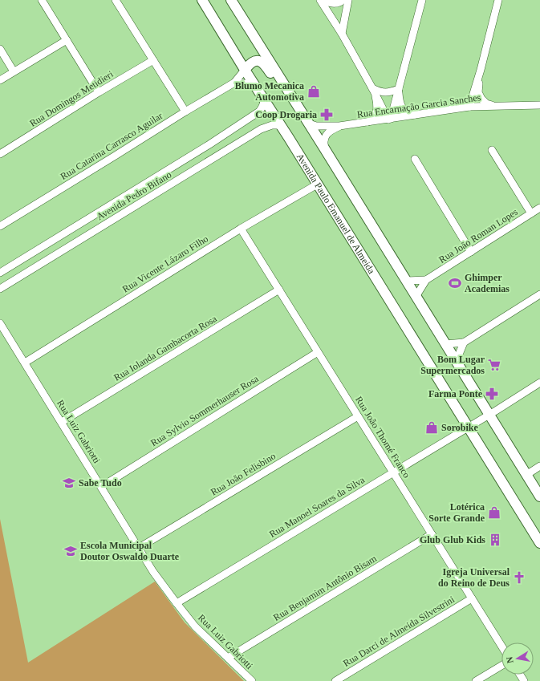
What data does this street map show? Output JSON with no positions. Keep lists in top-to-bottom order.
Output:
{
  "streets": {
    "main road": ["Avenida Paulo Emanuel de Almeida"],
    "street": [
      "Rua Domingos Metidieri",
      "Rua Encarnação Garcia Sanches",
      "Rua Catarina Carrasco Aguilar",
      "Avenida Pedro Bifano",
      "Rua João Roman Lopes",
      "Rua Vicente Lázaro Filho",
      "Rua Iolanda Gambacorta Rosa",
      "Rua Sylvio Sommerhauser Rosa",
      "Rua Luiz Gabriotti",
      "Rua João Thomé Franco",
      "Rua João Felisbino",
      "Rua Manoel Soares da Silva",
      "Rua Benjamim Antônio Bisam",
      "Rua Darci de Almeida Silvestrini"
    ]
  },
  "crossings": [
    ["Rua Catarina Carrasco Aguilar", "Avenida Paulo Emanuel de Almeida"],
    ["Avenida Pedro Bifano", "Avenida Paulo Emanuel de Almeida"],
    ["Avenida Paulo Emanuel de Almeida", "Rua Vicente Lázaro Filho"],
    ["Avenida Paulo Emanuel de Almeida", "Rua Manoel Soares da Silva"],
    ["Rua Vicente Lázaro Filho", "Rua Luiz Gabriotti"],
    ["Rua Vicente Lázaro Filho", "Rua João Thomé Franco"],
    ["Rua Iolanda Gambacorta Rosa", "Rua Luiz Gabriotti"],
    ["Rua Iolanda Gambacorta Rosa", "Rua João Thomé Franco"],
    ["Rua Sylvio Sommerhauser Rosa", "Rua Luiz Gabriotti"],
    ["Rua Sylvio Sommerhauser Rosa", "Rua João Thomé Franco"],
    ["Rua Luiz Gabriotti", "Rua João Felisbino"],
    ["Rua Luiz Gabriotti", "Rua Manoel Soares da Silva"],
    ["Rua Luiz Gabriotti", "Rua Benjamim Antônio Bisam"],
    ["Rua João Thomé Franco", "Rua João Felisbino"],
    ["Rua João Thomé Franco", "Rua Manoel Soares da Silva"],
    ["Rua João Thomé Franco", "Rua Benjamim Antônio Bisam"],
    ["Rua João Thomé Franco", "Rua Darci de Almeida Silvestrini"]
  ],
  "places": {
    "shop": ["Blumo Mecanica Automotiva", "Sorobike", "Lotérica Sorte Grande"],
    "pharmacy": ["Coop Drogaria", "Farma Ponte"],
    "sports": ["Ghimper Academias"],
    "supermarket": ["Bom Lugar Supermercados"],
    "school or university": ["Sabe Tudo", "Escola Municipal Doutor Oswaldo Duarte"],
    "building": ["Glub Glub Kids"],
    "church": ["Igreja Universal do Reino de Deus"]
  },
  "north": "left"
}
